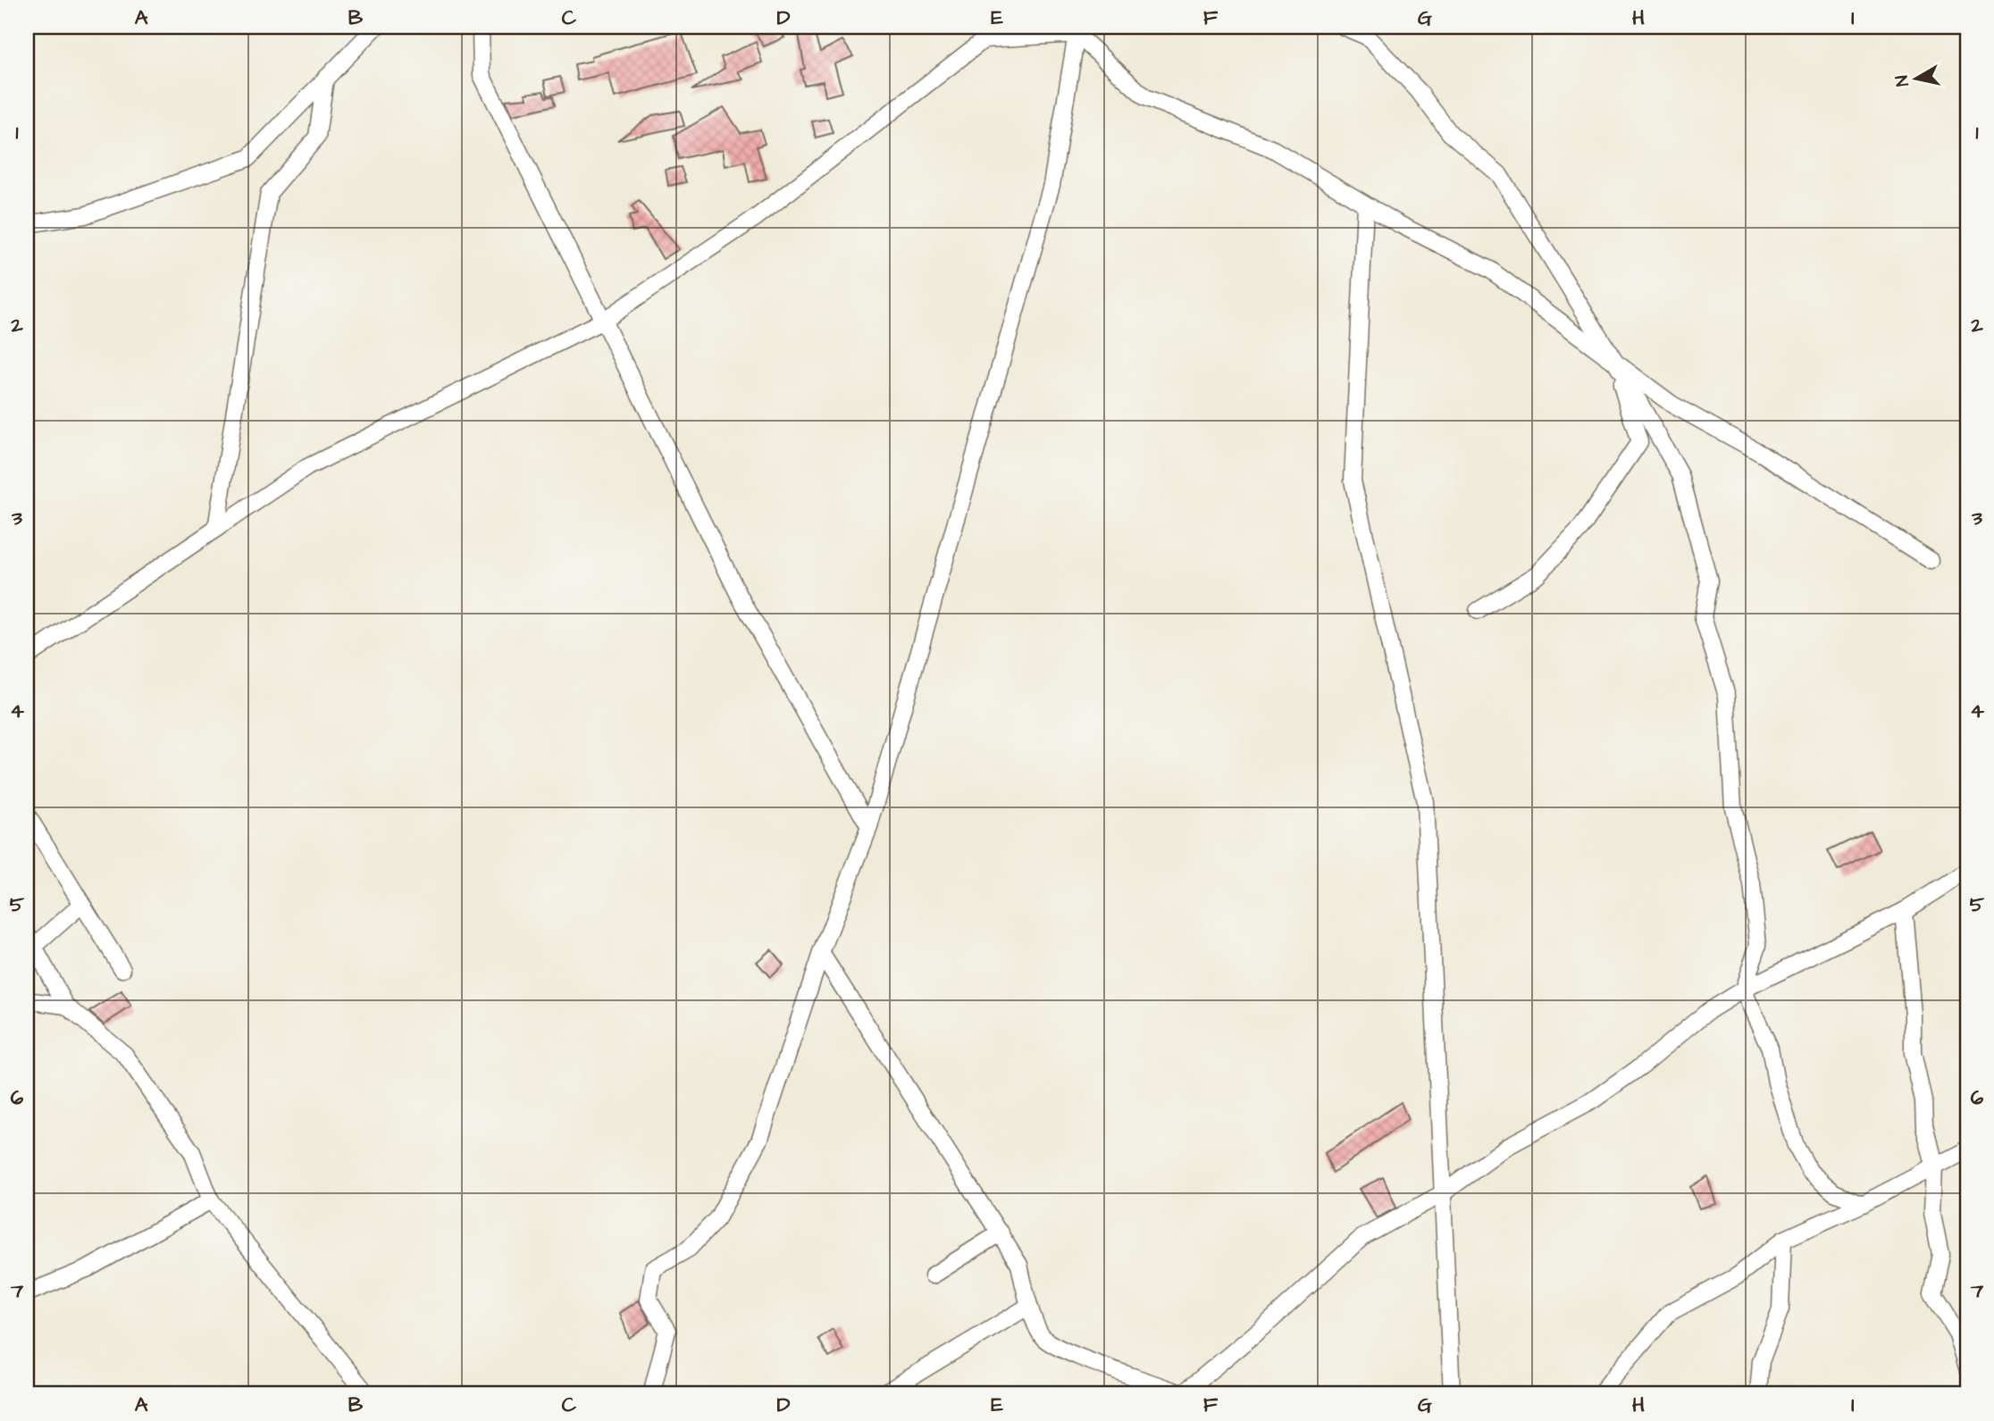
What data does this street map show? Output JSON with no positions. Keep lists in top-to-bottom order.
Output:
{
  "north": "left",
  "grid": {
    "columns": [
      "A",
      "B",
      "C",
      "D",
      "E",
      "F",
      "G",
      "H",
      "I"
    ],
    "rows": [
      "1",
      "2",
      "3",
      "4",
      "5",
      "6",
      "7"
    ]
  }
}
